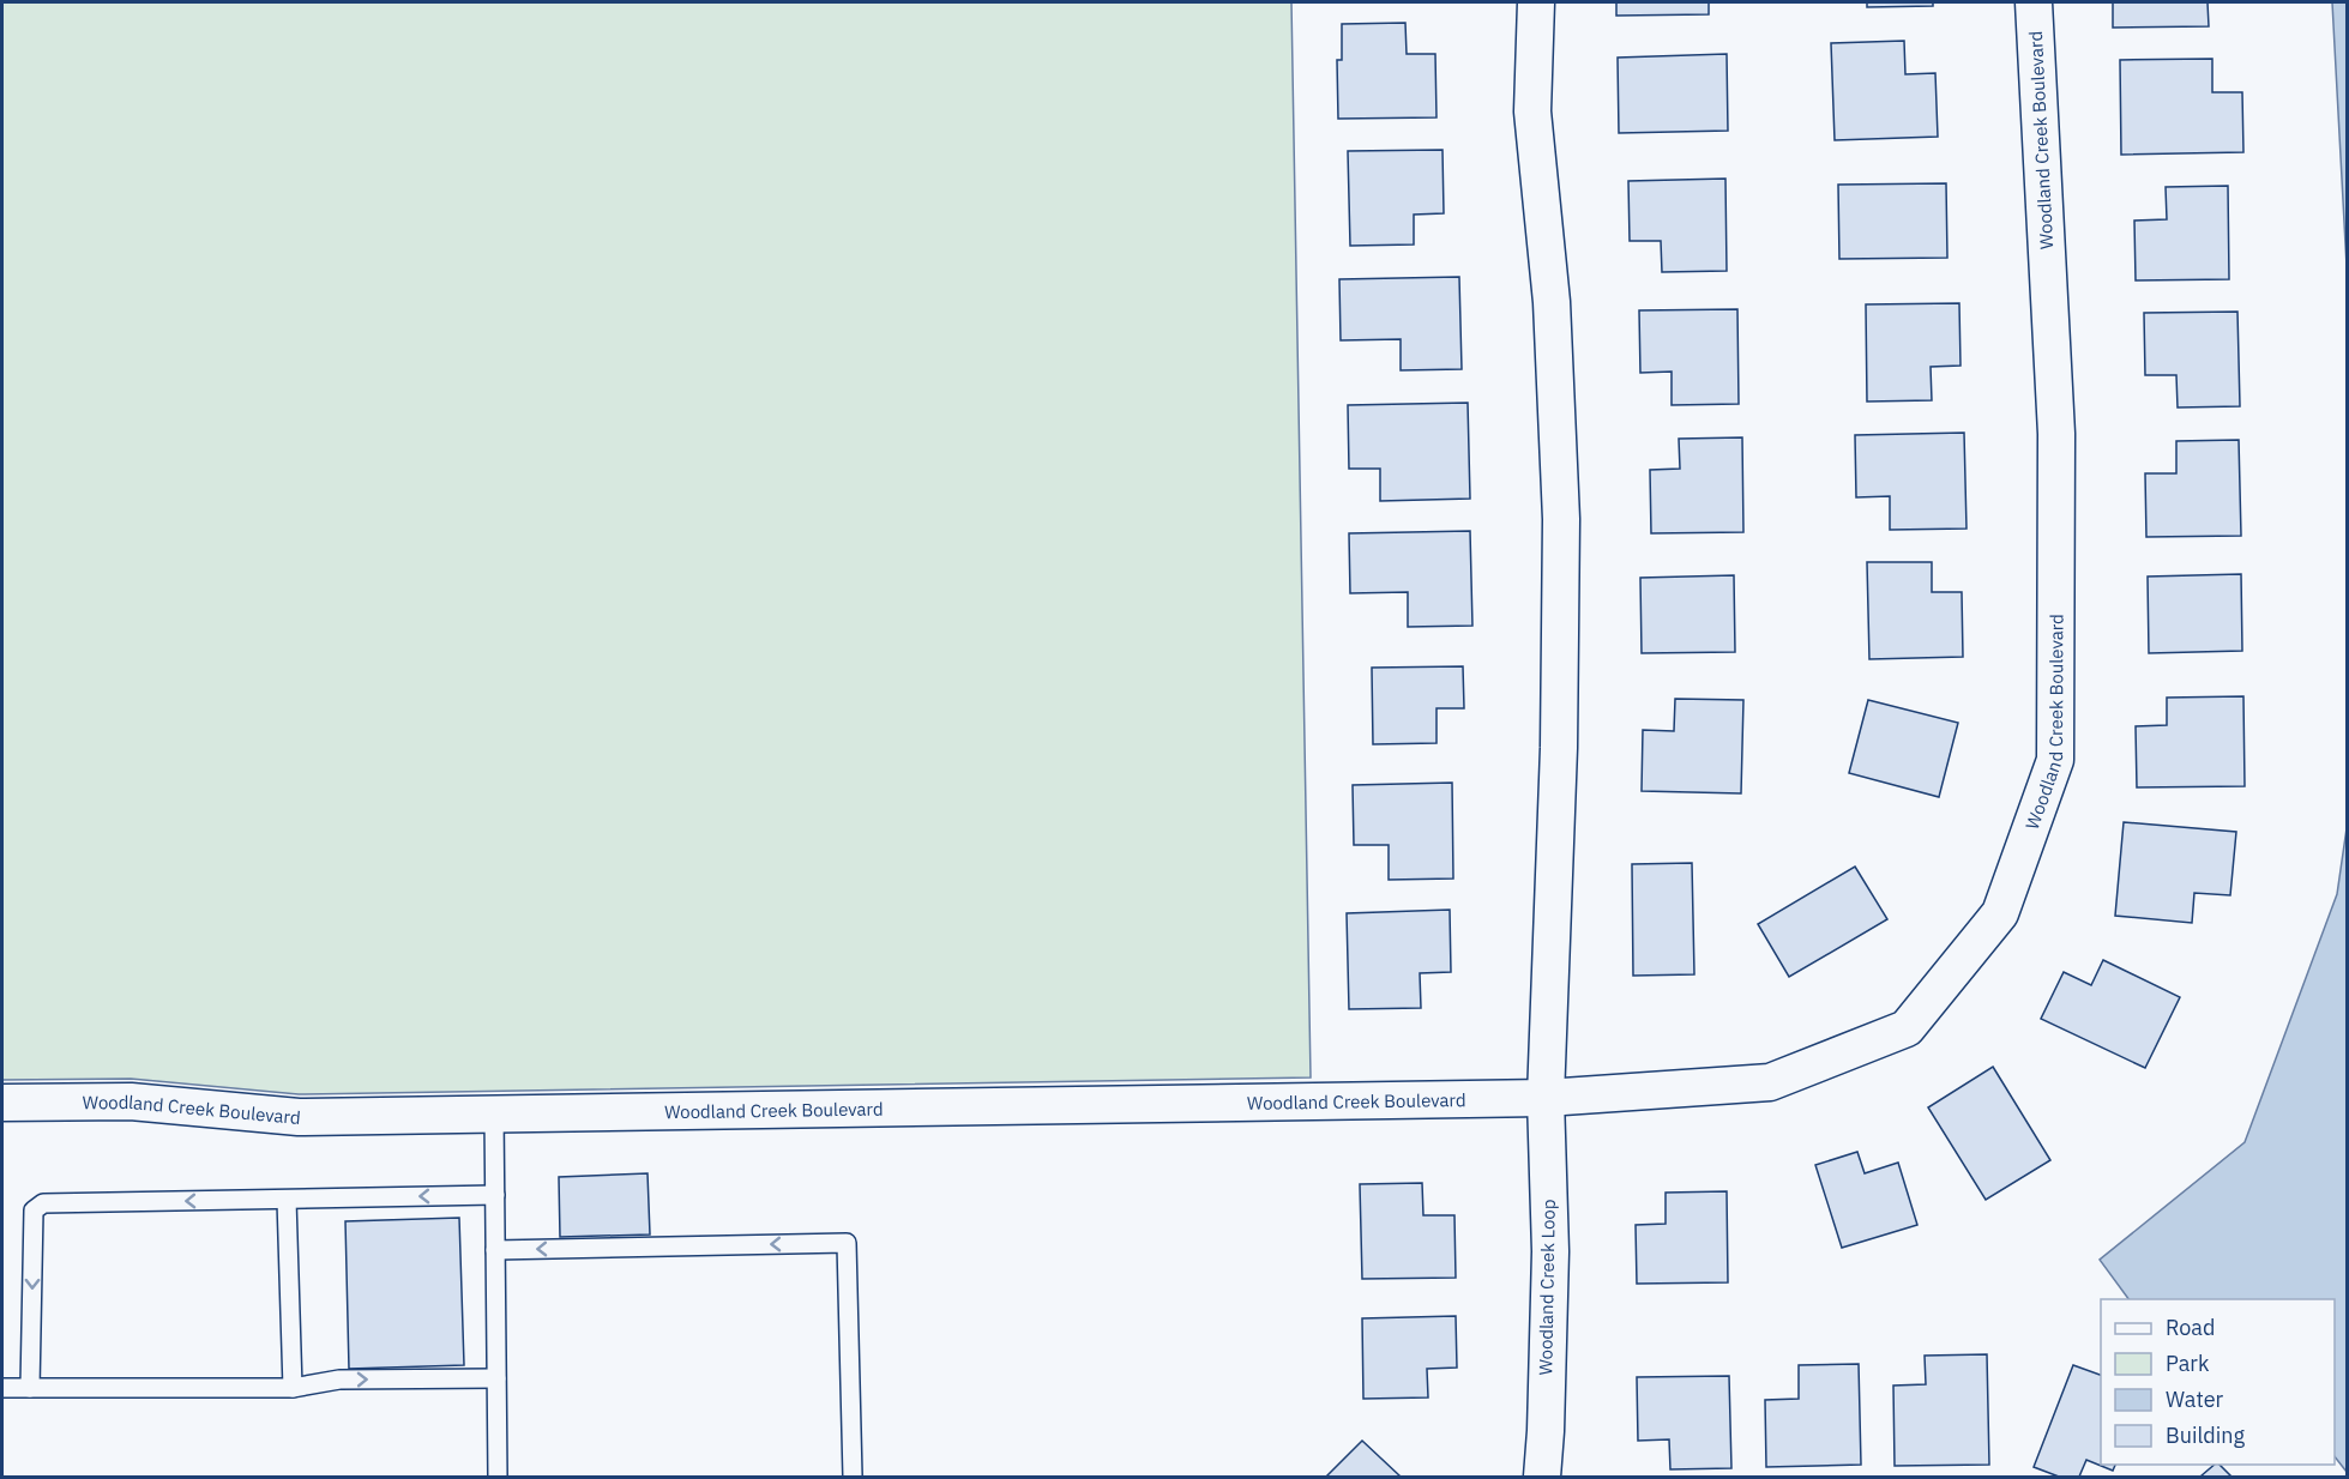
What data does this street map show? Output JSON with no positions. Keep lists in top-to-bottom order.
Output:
{
  "streets": {
    "street": ["Woodland Creek Boulevard", "Woodland Creek Loop"]
  },
  "crossings": [
    ["Woodland Creek Boulevard", "Woodland Creek Loop"]
  ],
  "legend": [
    "Road",
    "Park",
    "Water",
    "Building"
  ]
}
